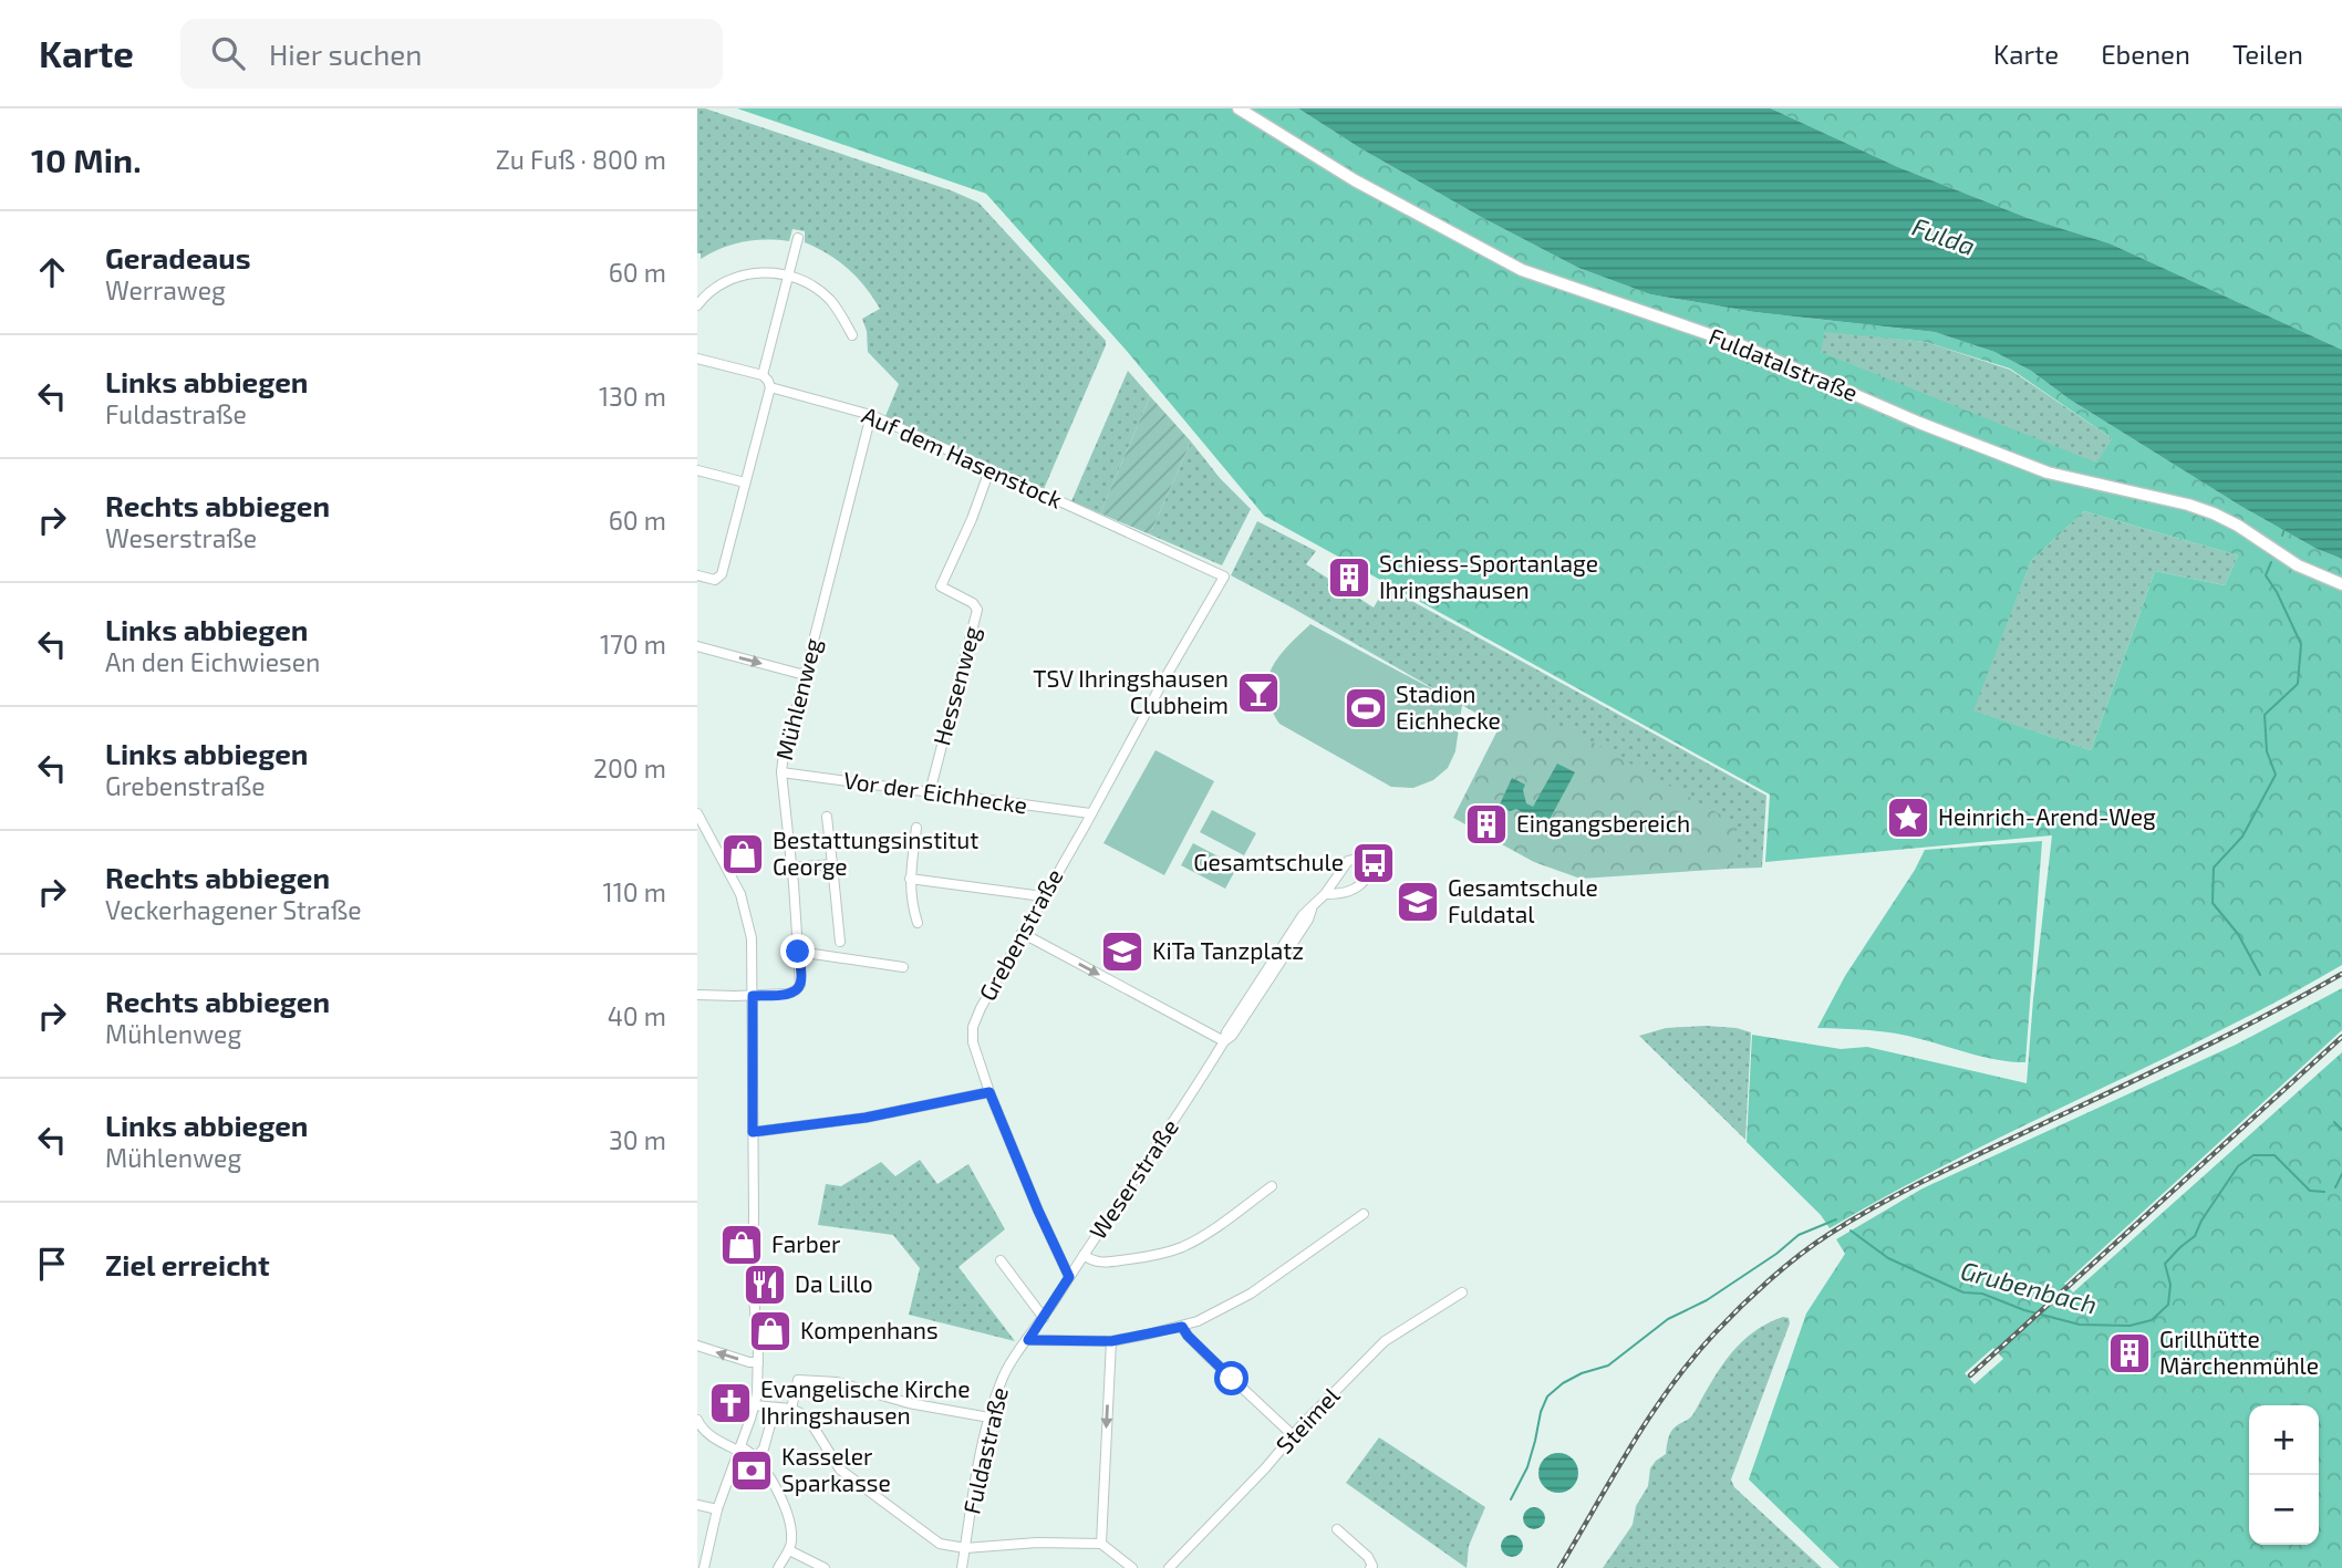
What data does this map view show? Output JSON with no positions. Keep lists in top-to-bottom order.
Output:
{
  "streets": {
    "main road": ["Fuldatalstraße"],
    "street": [
      "Auf dem Hasenstock",
      "Hessenweg",
      "Mühlenweg",
      "Vor der Eichhecke",
      "Grebenstraße",
      "Weserstraße",
      "Steimel",
      "Fuldastraße"
    ]
  },
  "crossings": [
    ["Auf dem Hasenstock", "Hessenweg"],
    ["Auf dem Hasenstock", "Mühlenweg"],
    ["Auf dem Hasenstock", "Grebenstraße"],
    ["Hessenweg", "Vor der Eichhecke"],
    ["Mühlenweg", "Vor der Eichhecke"],
    ["Vor der Eichhecke", "Grebenstraße"],
    ["Grebenstraße", "Weserstraße"],
    ["Weserstraße", "Fuldastraße"]
  ],
  "water": ["Fulda", "Grubenbach"],
  "places": {
    "building": ["Schiess-Sportanlage Ihringshausen", "Eingangsbereich", "Grillhütte Märchenmühle"],
    "bar": ["TSV Ihringshausen Clubheim"],
    "sports": ["Stadion Eichhecke"],
    "place": ["Heinrich-Arend-Weg"],
    "shop": ["Bestattungsinstitut George", "Farber", "Kompenhans"],
    "bus stop": ["Gesamtschule"],
    "school or university": ["Gesamtschule Fuldatal", "KiTa Tanzplatz"],
    "restaurant": ["Da Lillo"],
    "church": ["Evangelische Kirche Ihringshausen"],
    "bank": ["Kasseler Sparkasse"]
  },
  "page": {
    "header": "Karte",
    "search": "Hier suchen",
    "nav": ["Karte", "Ebenen", "Teilen"],
    "heading": ["10 Min.", "Zu Fuß · 800 m"],
    "list": [
      ["Geradeaus", "Werraweg", "60 m"],
      ["Links abbiegen", "Fuldastraße", "130 m"],
      ["Rechts abbiegen", "Weserstraße", "60 m"],
      ["Links abbiegen", "An den Eichwiesen", "170 m"],
      ["Links abbiegen", "Grebenstraße", "200 m"],
      ["Rechts abbiegen", "Veckerhagener Straße", "110 m"],
      ["Rechts abbiegen", "Mühlenweg", "40 m"],
      ["Links abbiegen", "Mühlenweg", "30 m"],
      "Ziel erreicht"
    ],
    "map_buttons": ["+", "−"]
  }
}
